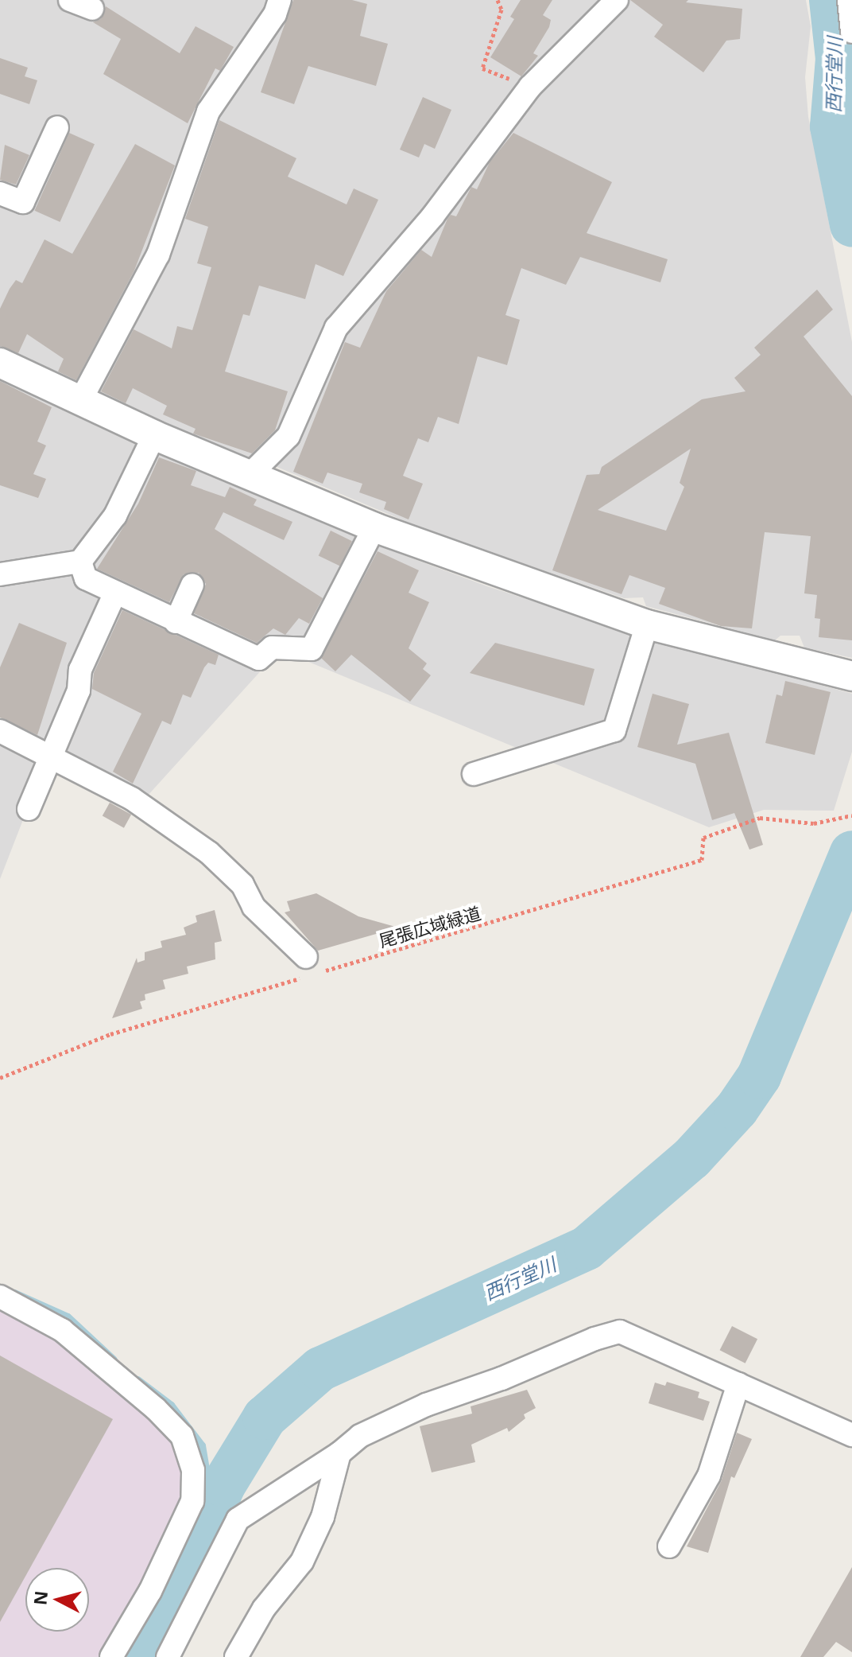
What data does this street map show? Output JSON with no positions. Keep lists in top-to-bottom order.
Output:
{
  "streets": {
    "path": ["尾張広域緑道"]
  },
  "water": ["西行堂川"],
  "north": "left"
}
